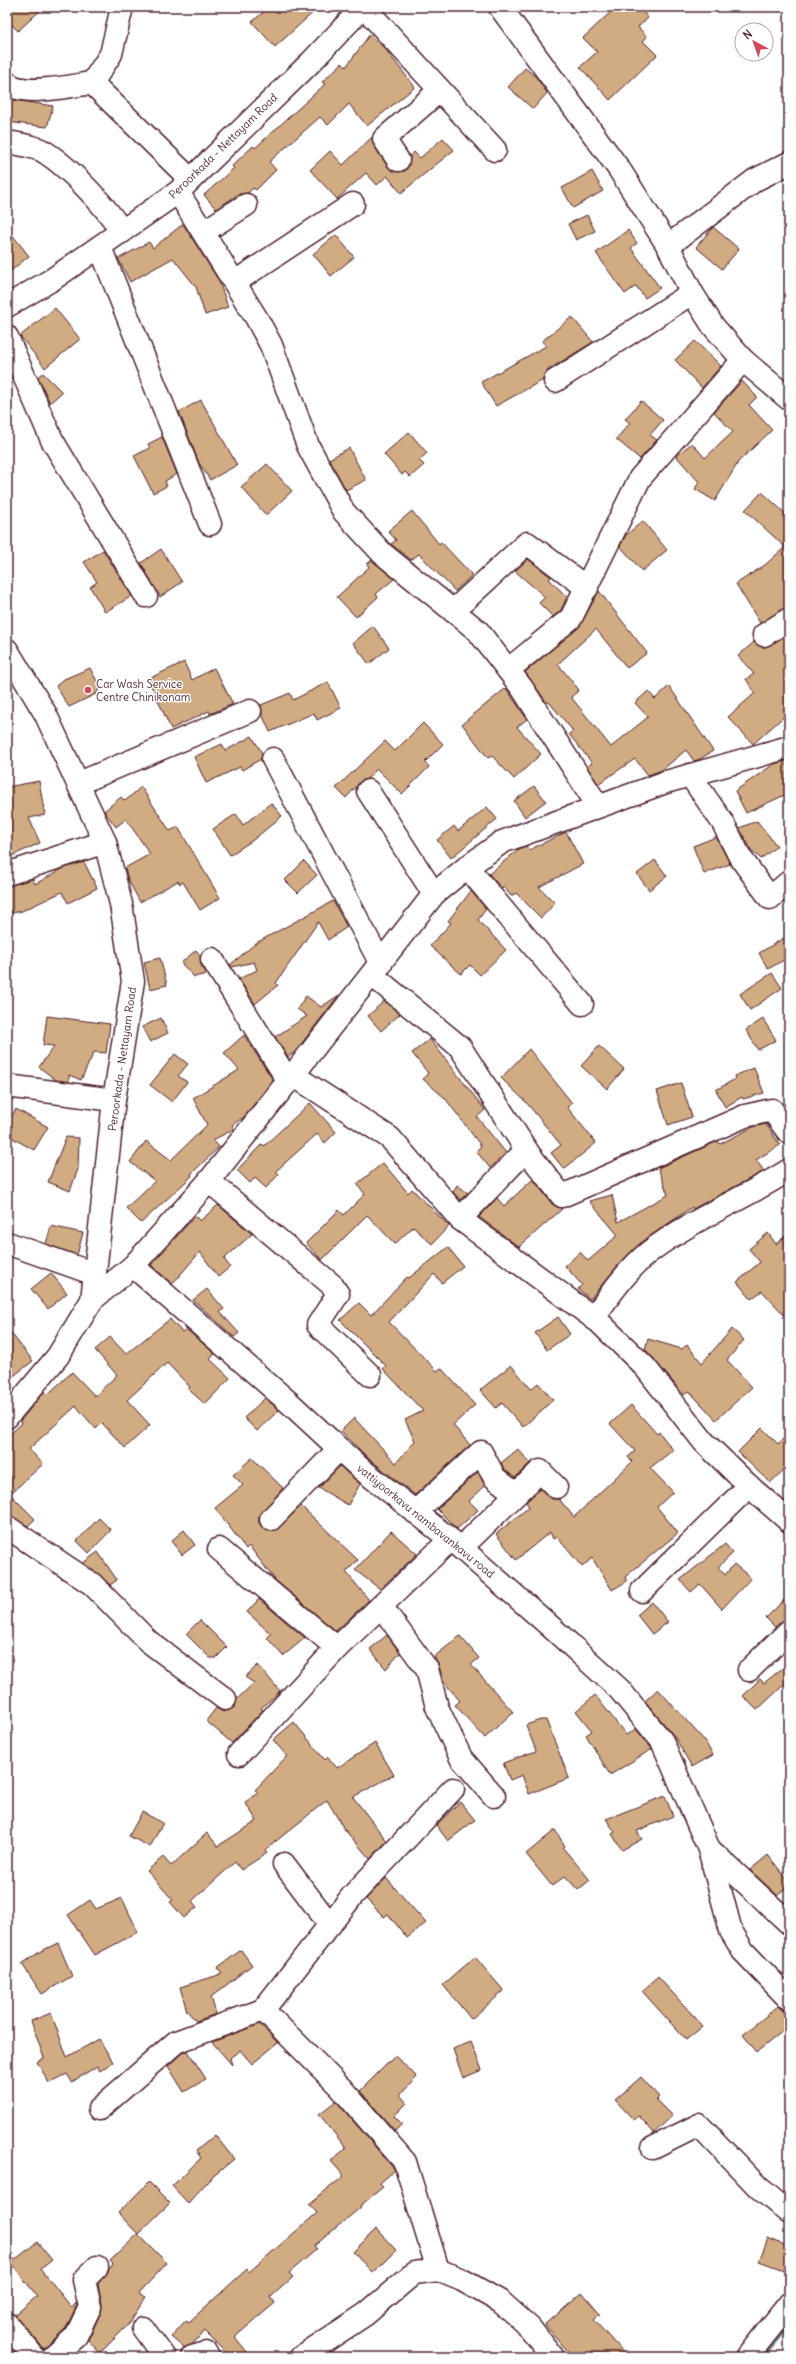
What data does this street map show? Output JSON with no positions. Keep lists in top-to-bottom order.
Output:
{
  "streets": {
    "street": ["Peroorkada - Nettayam Road", "vattiyoorkavu nambavankavu road"]
  },
  "places": ["Car Wash Service Centre Chinikonam"],
  "north": "top left"
}
